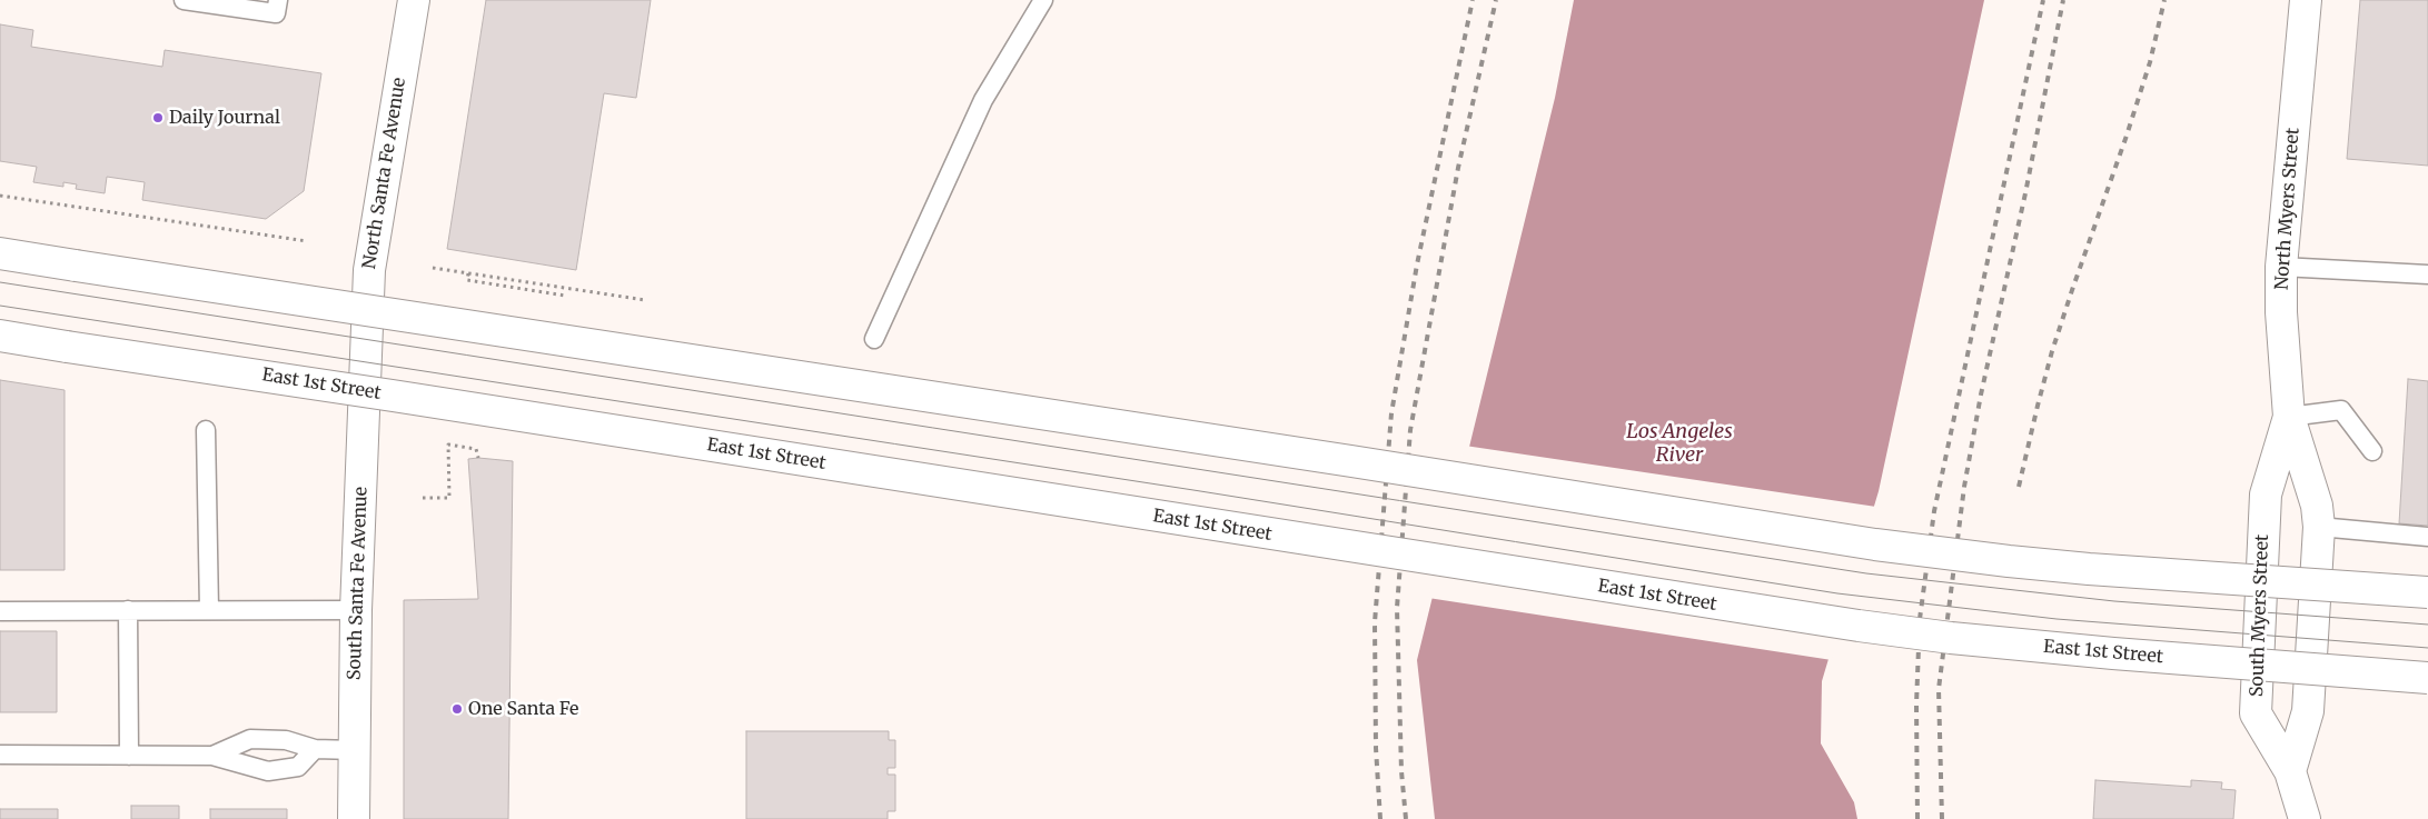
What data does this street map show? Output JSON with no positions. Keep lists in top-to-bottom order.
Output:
{
  "streets": {
    "main road": [
      "North Santa Fe Avenue",
      "North Myers Street",
      "East 1st Street",
      "South Santa Fe Avenue",
      "South Myers Street"
    ]
  },
  "crossings": [
    ["North Santa Fe Avenue", "South Santa Fe Avenue"],
    ["North Myers Street", "South Myers Street"]
  ],
  "water": ["Los Angeles River"],
  "places": ["Daily Journal", "One Santa Fe"]
}
